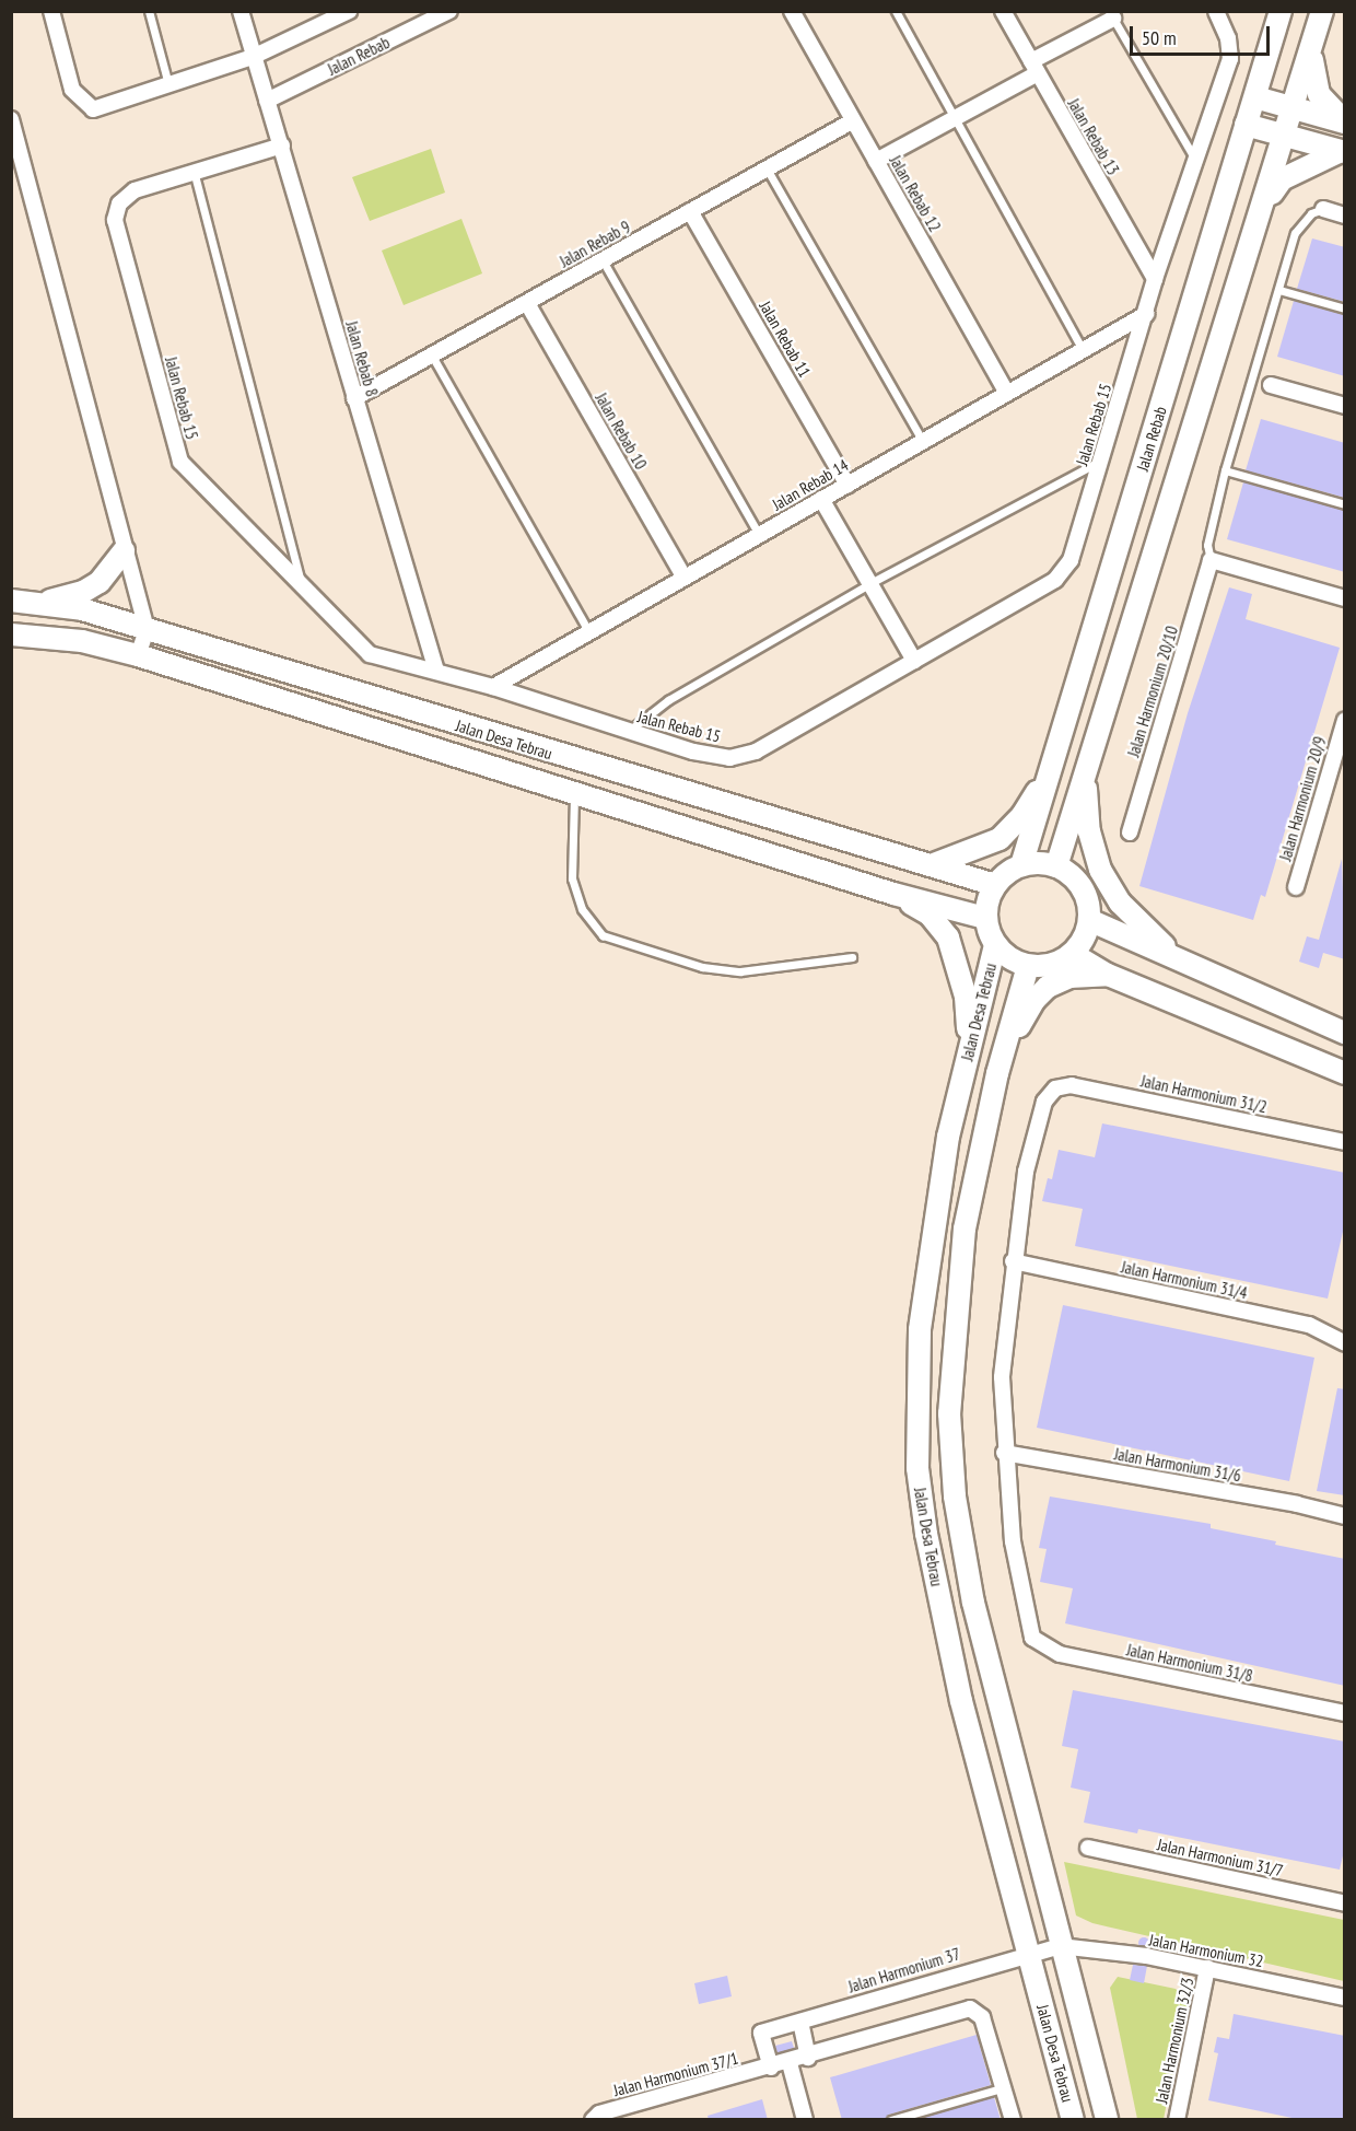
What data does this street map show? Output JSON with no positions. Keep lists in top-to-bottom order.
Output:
{
  "streets": {
    "street": [
      "Jalan Rebab",
      "Jalan Rebab 13",
      "Jalan Rebab 12",
      "Jalan Rebab 9",
      "Jalan Rebab 11",
      "Jalan Rebab 8",
      "Jalan Rebab 15",
      "Jalan Rebab 10",
      "Jalan Rebab 14",
      "Jalan Harmonium 20/10",
      "Jalan Desa Tebrau",
      "Jalan Harmonium 20/9",
      "Jalan Harmonium 31/2",
      "Jalan Harmonium 31/4",
      "Jalan Harmonium 31/6",
      "Jalan Harmonium 31/8",
      "Jalan Harmonium 31/7",
      "Jalan Harmonium 32",
      "Jalan Harmonium 37",
      "Jalan Harmonium 32/3",
      "Jalan Harmonium 37/1"
    ]
  },
  "crossings": [
    ["Jalan Rebab", "Jalan Rebab 8"],
    ["Jalan Rebab", "Jalan Desa Tebrau"],
    ["Jalan Rebab 13", "Jalan Rebab 15"],
    ["Jalan Rebab 12", "Jalan Rebab 9"],
    ["Jalan Rebab 12", "Jalan Rebab 14"],
    ["Jalan Rebab 9", "Jalan Rebab 11"],
    ["Jalan Rebab 9", "Jalan Rebab 8"],
    ["Jalan Rebab 9", "Jalan Rebab 10"],
    ["Jalan Rebab 11", "Jalan Rebab 14"],
    ["Jalan Rebab 8", "Jalan Rebab 15"],
    ["Jalan Rebab 15", "Jalan Rebab 14"],
    ["Jalan Rebab 10", "Jalan Rebab 14"],
    ["Jalan Desa Tebrau", "Jalan Harmonium 32"],
    ["Jalan Desa Tebrau", "Jalan Harmonium 37"],
    ["Jalan Harmonium 31/2", "Jalan Harmonium 31/4"],
    ["Jalan Harmonium 31/6", "Jalan Harmonium 31/8"],
    ["Jalan Harmonium 32", "Jalan Harmonium 37"],
    ["Jalan Harmonium 32", "Jalan Harmonium 32/3"],
    ["Jalan Harmonium 37", "Jalan Harmonium 37/1"]
  ],
  "scale_bar": "50 m"
}
